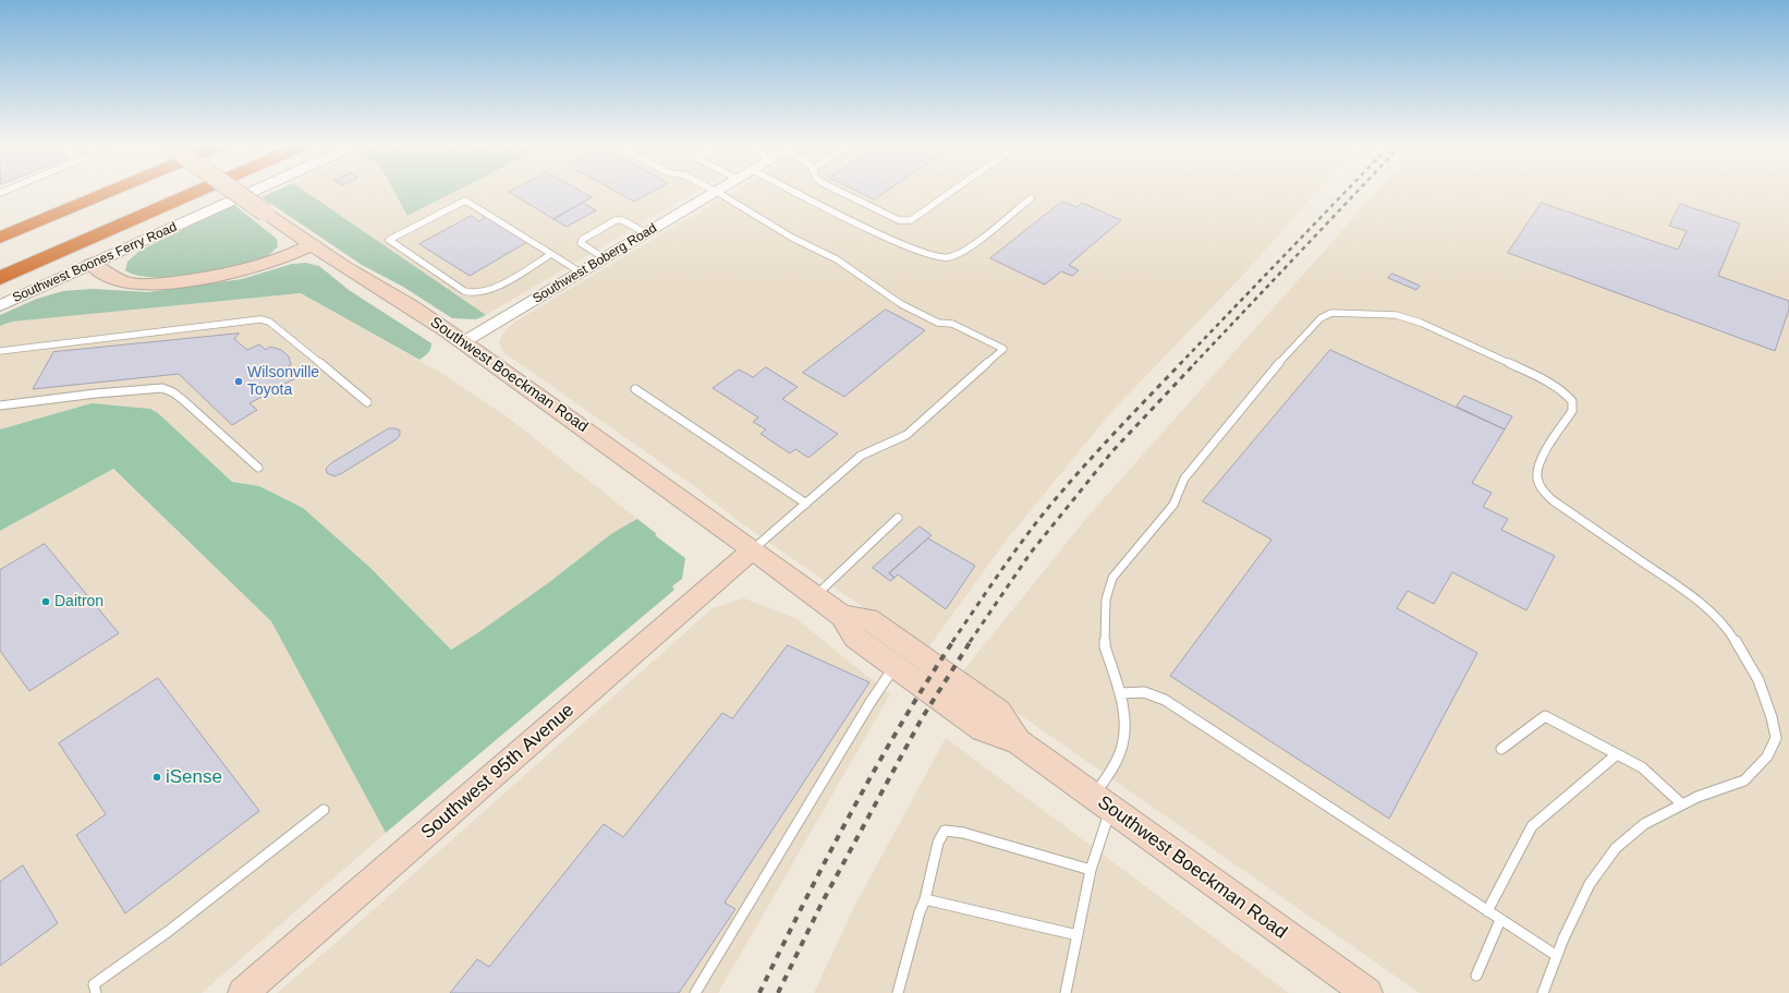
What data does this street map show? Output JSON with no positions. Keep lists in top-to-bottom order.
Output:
{
  "streets": {
    "main road": ["Southwest Boeckman Road", "Southwest 95th Avenue"],
    "street": ["Southwest Boones Ferry Road", "Southwest Boberg Road"]
  },
  "crossings": [
    ["Southwest Boberg Road", "Southwest Boeckman Road"],
    ["Southwest Boeckman Road", "Southwest 95th Avenue"]
  ],
  "places": ["Wilsonville Toyota", "Daitron", "iSense"]
}
